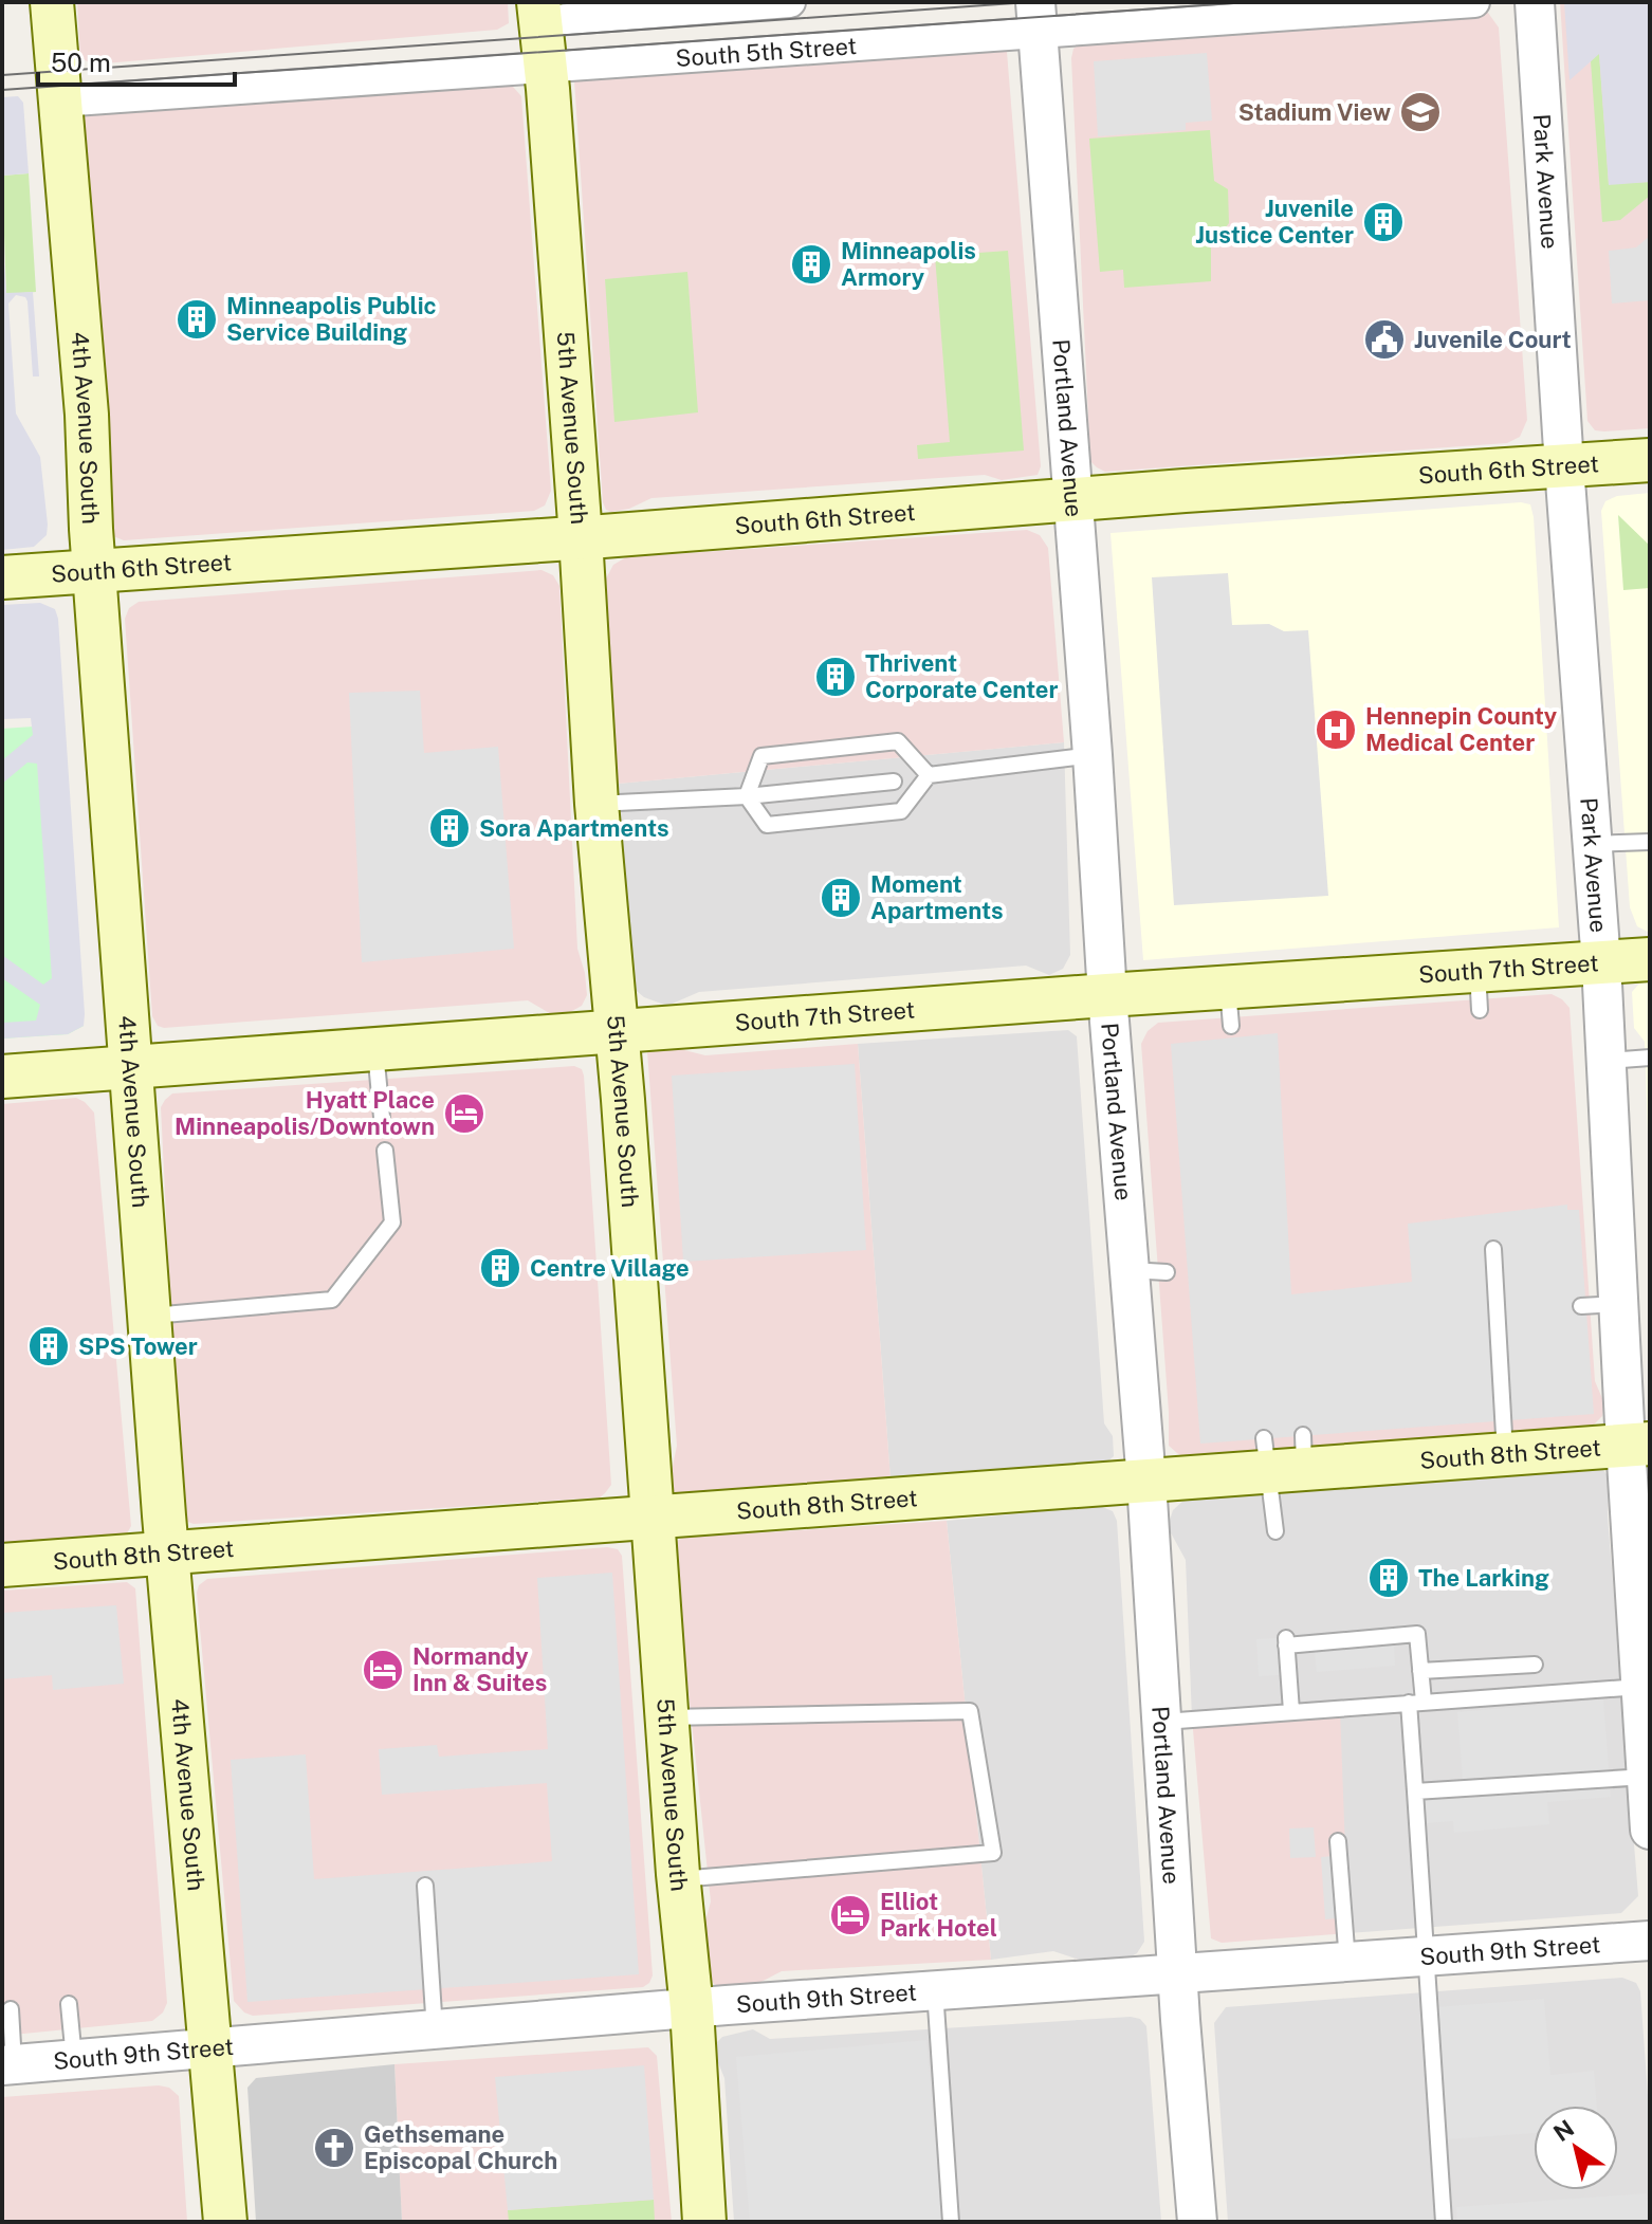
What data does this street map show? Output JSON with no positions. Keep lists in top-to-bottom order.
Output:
{
  "streets": {
    "main road": [
      "4th Avenue South",
      "5th Avenue South",
      "South 6th Street",
      "South 7th Street",
      "South 8th Street"
    ],
    "street": [
      "South 5th Street",
      "Park Avenue",
      "Portland Avenue",
      "South 9th Street"
    ]
  },
  "crossings": [
    ["South 5th Street", "4th Avenue South"],
    ["South 5th Street", "5th Avenue South"],
    ["South 5th Street", "Portland Avenue"],
    ["Park Avenue", "South 6th Street"],
    ["Park Avenue", "South 7th Street"],
    ["Park Avenue", "South 8th Street"],
    ["4th Avenue South", "South 6th Street"],
    ["4th Avenue South", "South 7th Street"],
    ["4th Avenue South", "South 8th Street"],
    ["4th Avenue South", "South 9th Street"],
    ["5th Avenue South", "South 6th Street"],
    ["5th Avenue South", "South 7th Street"],
    ["5th Avenue South", "South 8th Street"],
    ["5th Avenue South", "South 9th Street"],
    ["Portland Avenue", "South 6th Street"],
    ["Portland Avenue", "South 7th Street"],
    ["Portland Avenue", "South 8th Street"],
    ["Portland Avenue", "South 9th Street"]
  ],
  "places": {
    "school or university": ["Stadium View"],
    "building": [
      "Juvenile Justice Center",
      "Minneapolis Armory",
      "Minneapolis Public Service Building",
      "Thrivent Corporate Center",
      "Sora Apartments",
      "Moment Apartments",
      "Centre Village",
      "SPS Tower",
      "The Larking"
    ],
    "public building": ["Juvenile Court"],
    "hospital": ["Hennepin County Medical Center"],
    "hotel": ["Hyatt Place Minneapolis/Downtown", "Normandy Inn & Suites", "Elliot Park Hotel"],
    "church": ["Gethsemane Episcopal Church"]
  },
  "scale_bar": "50 m",
  "north": "top left"
}
